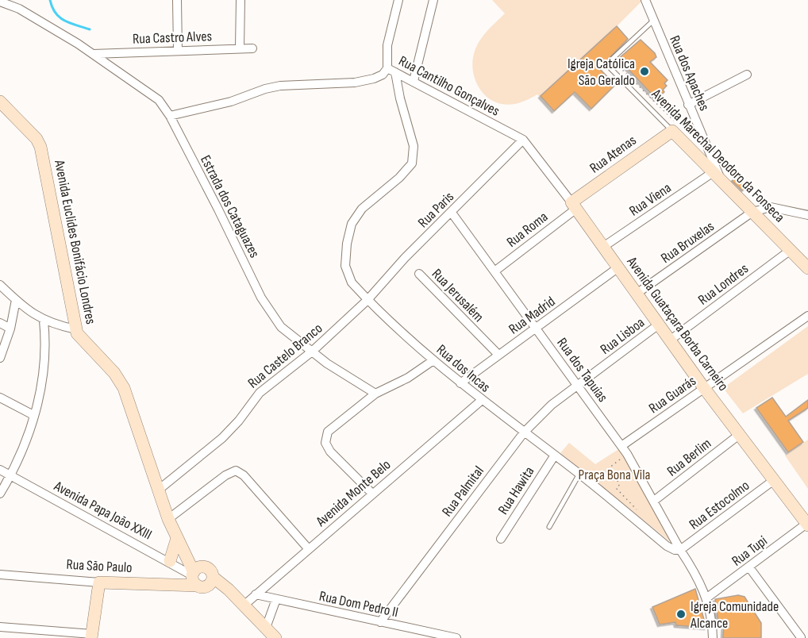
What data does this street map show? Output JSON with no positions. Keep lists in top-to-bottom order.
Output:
{
  "streets": {
    "street": [
      "Rua Castro Alves",
      "Rua dos Apaches",
      "Rua Cantilho Gonçalves",
      "Rua Atenas",
      "Avenida Marechal Deodoro da Fonseca",
      "Rua Viena",
      "Estrada dos Cataguazes",
      "Rua Paris",
      "Rua Roma",
      "Avenida Euclides Bonifácio Londres",
      "Rua Bruxelas",
      "Rua Londres",
      "Rua Jerusalém",
      "Rua Madrid",
      "Avenida Guataçara Borba Carneiro",
      "Rua Lisboa",
      "Rua Castelo Branco",
      "Rua dos Incas",
      "Rua dos Tapuias",
      "Rua Guarás",
      "Rua Berlim",
      "Rua Hawita",
      "Rua Palmital",
      "Avenida Monte Belo",
      "Rua Estocolmo",
      "Avenida Papa João XXIII",
      "Rua Tupi",
      "Rua São Paulo",
      "Rua Dom Pedro II"
    ]
  },
  "crossings": [
    ["Rua Castro Alves", "Estrada dos Cataguazes"],
    ["Rua dos Apaches", "Avenida Marechal Deodoro da Fonseca"],
    ["Rua Cantilho Gonçalves", "Estrada dos Cataguazes"],
    ["Rua Cantilho Gonçalves", "Rua Paris"],
    ["Rua Cantilho Gonçalves", "Avenida Guataçara Borba Carneiro"],
    ["Rua Cantilho Gonçalves", "Rua dos Incas"],
    ["Rua Atenas", "Avenida Marechal Deodoro da Fonseca"],
    ["Rua Atenas", "Rua Roma"],
    ["Rua Atenas", "Avenida Guataçara Borba Carneiro"],
    ["Avenida Marechal Deodoro da Fonseca", "Rua Viena"],
    ["Avenida Marechal Deodoro da Fonseca", "Rua Bruxelas"],
    ["Avenida Marechal Deodoro da Fonseca", "Rua Londres"],
    ["Rua Viena", "Avenida Guataçara Borba Carneiro"],
    ["Estrada dos Cataguazes", "Rua Castelo Branco"],
    ["Rua Paris", "Avenida Guataçara Borba Carneiro"],
    ["Rua Paris", "Rua Castelo Branco"],
    ["Rua Paris", "Rua dos Incas"],
    ["Rua Paris", "Rua dos Tapuias"],
    ["Rua Roma", "Avenida Guataçara Borba Carneiro"],
    ["Rua Roma", "Rua dos Tapuias"],
    ["Avenida Euclides Bonifácio Londres", "Rua Castelo Branco"],
    ["Avenida Euclides Bonifácio Londres", "Avenida Papa João XXIII"],
    ["Avenida Euclides Bonifácio Londres", "Rua São Paulo"],
    ["Rua Bruxelas", "Avenida Guataçara Borba Carneiro"],
    ["Rua Londres", "Avenida Guataçara Borba Carneiro"],
    ["Rua Jerusalém", "Rua Madrid"],
    ["Rua Madrid", "Avenida Guataçara Borba Carneiro"],
    ["Rua Madrid", "Rua dos Incas"],
    ["Rua Madrid", "Rua dos Tapuias"],
    ["Avenida Guataçara Borba Carneiro", "Rua Lisboa"],
    ["Avenida Guataçara Borba Carneiro", "Rua Guarás"],
    ["Avenida Guataçara Borba Carneiro", "Rua Berlim"],
    ["Avenida Guataçara Borba Carneiro", "Rua Estocolmo"],
    ["Avenida Guataçara Borba Carneiro", "Rua Tupi"],
    ["Rua Lisboa", "Rua dos Tapuias"],
    ["Rua Lisboa", "Rua Palmital"],
    ["Rua Castelo Branco", "Rua dos Incas"],
    ["Rua dos Incas", "Rua dos Tapuias"],
    ["Rua dos Incas", "Rua Hawita"],
    ["Rua dos Incas", "Rua Palmital"],
    ["Rua dos Incas", "Avenida Monte Belo"],
    ["Rua dos Incas", "Rua Estocolmo"],
    ["Rua dos Tapuias", "Rua Guarás"],
    ["Rua dos Tapuias", "Rua Berlim"],
    ["Rua dos Tapuias", "Rua Palmital"],
    ["Rua dos Tapuias", "Rua Estocolmo"],
    ["Rua Palmital", "Rua Dom Pedro II"],
    ["Avenida Monte Belo", "Rua Dom Pedro II"],
    ["Avenida Papa João XXIII", "Rua São Paulo"]
  ],
  "parks": ["Praça Bona Vila"],
  "places": ["Igreja Católica São Geraldo", "Igreja Comunidade Alcance"]
}
